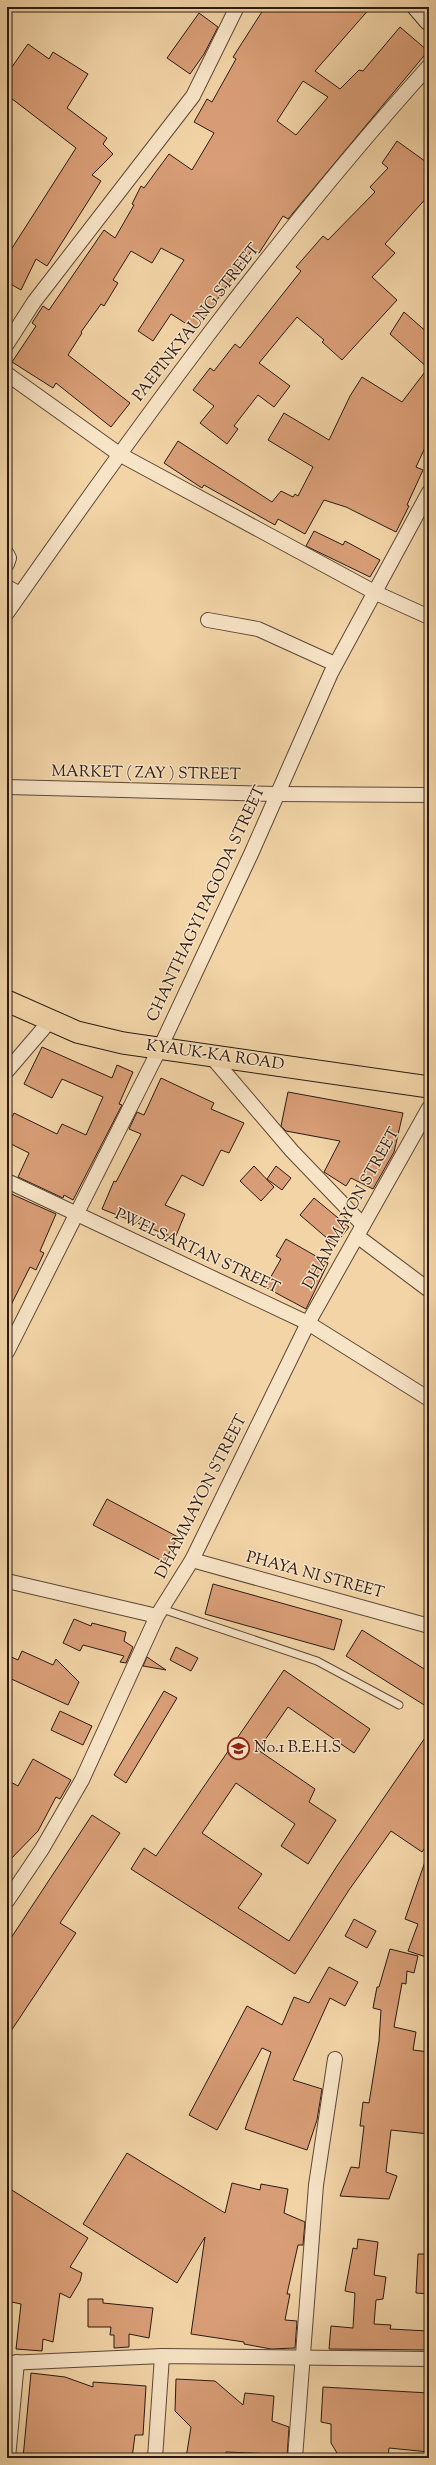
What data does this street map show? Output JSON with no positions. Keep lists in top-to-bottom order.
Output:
{
  "streets": {
    "main road": ["KYAUK-KA ROAD"],
    "street": [
      "PAEPINKYAUNG STREET",
      "MARKET ( ZAY ) STREET",
      "CHANTHAGYI PAGODA STREET",
      "DHAMMAYON STREET",
      "PWELSARTAN STREET",
      "PHAYA NI STREET"
    ]
  },
  "crossings": [
    ["MARKET ( ZAY ) STREET", "CHANTHAGYI PAGODA STREET"],
    ["CHANTHAGYI PAGODA STREET", "KYAUK-KA ROAD"],
    ["CHANTHAGYI PAGODA STREET", "PWELSARTAN STREET"],
    ["DHAMMAYON STREET", "PWELSARTAN STREET"],
    ["DHAMMAYON STREET", "PHAYA NI STREET"]
  ],
  "places": {
    "school or university": ["No.1 B.E.H.S"]
  }
}
